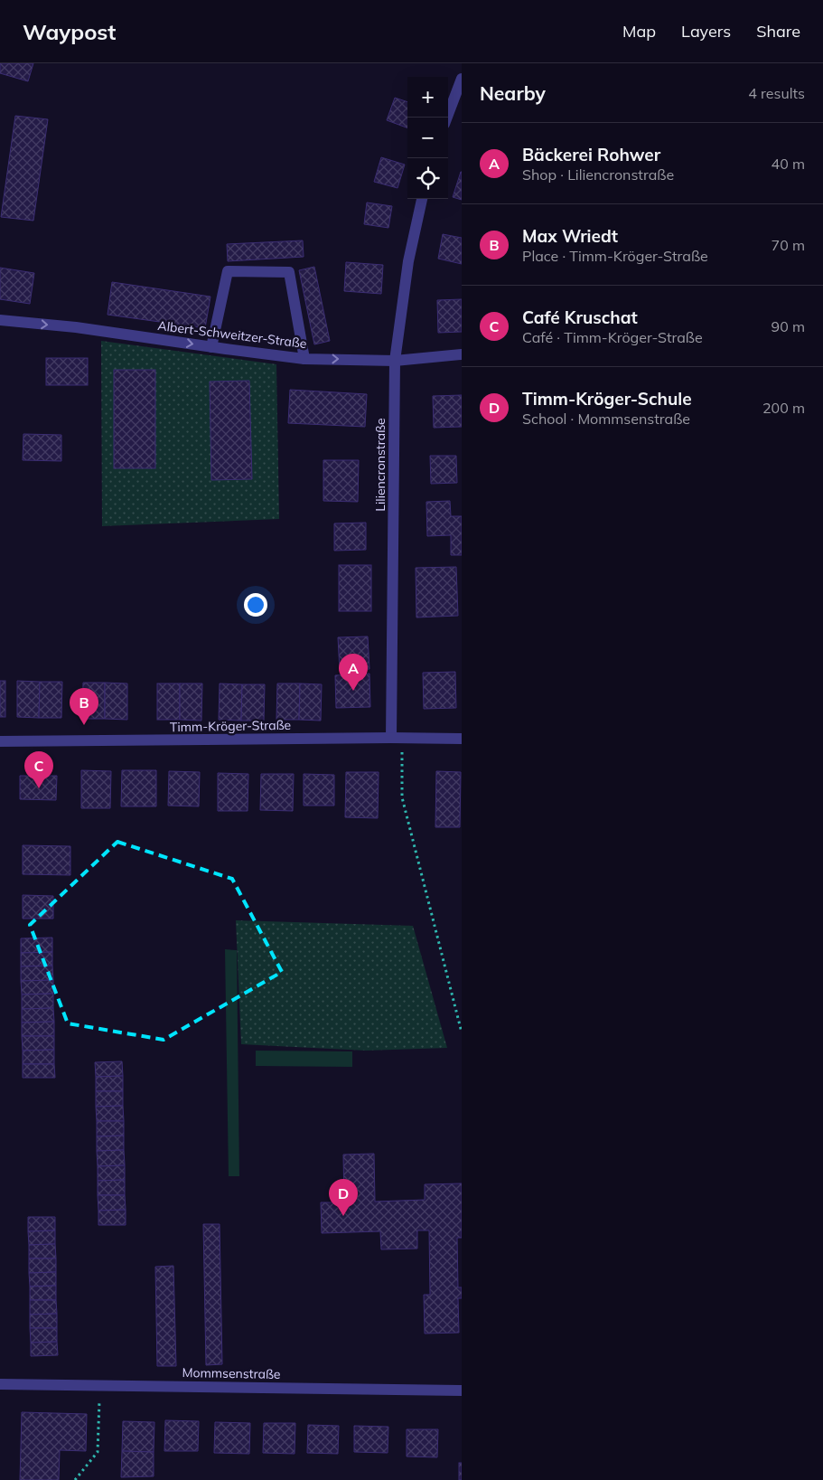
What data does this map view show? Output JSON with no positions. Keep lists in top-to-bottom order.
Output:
{
  "streets": {
    "street": [
      "Albert-Schweitzer-Straße",
      "Liliencronstraße",
      "Timm-Kröger-Straße",
      "Mommsenstraße"
    ]
  },
  "crossings": [
    ["Albert-Schweitzer-Straße", "Liliencronstraße"],
    ["Liliencronstraße", "Timm-Kröger-Straße"]
  ],
  "one_way": ["Albert-Schweitzer-Straße"],
  "page": {
    "header": "Waypost",
    "nav": ["Map", "Layers", "Share"],
    "heading": ["Nearby", "4 results"],
    "map_buttons": ["+", "−"],
    "list": [
      {
        "mark": "A",
        "name": "Bäckerei Rohwer",
        "note": "Shop · Liliencronstraße",
        "value": "40 m"
      },
      {
        "mark": "B",
        "name": "Max Wriedt",
        "note": "Place · Timm-Kröger-Straße",
        "value": "70 m"
      },
      {
        "mark": "C",
        "name": "Café Kruschat",
        "note": "Café · Timm-Kröger-Straße",
        "value": "90 m"
      },
      {
        "mark": "D",
        "name": "Timm-Kröger-Schule",
        "note": "School · Mommsenstraße",
        "value": "200 m"
      }
    ],
    "pins": [
      "A",
      "B",
      "C",
      "D"
    ]
  }
}
